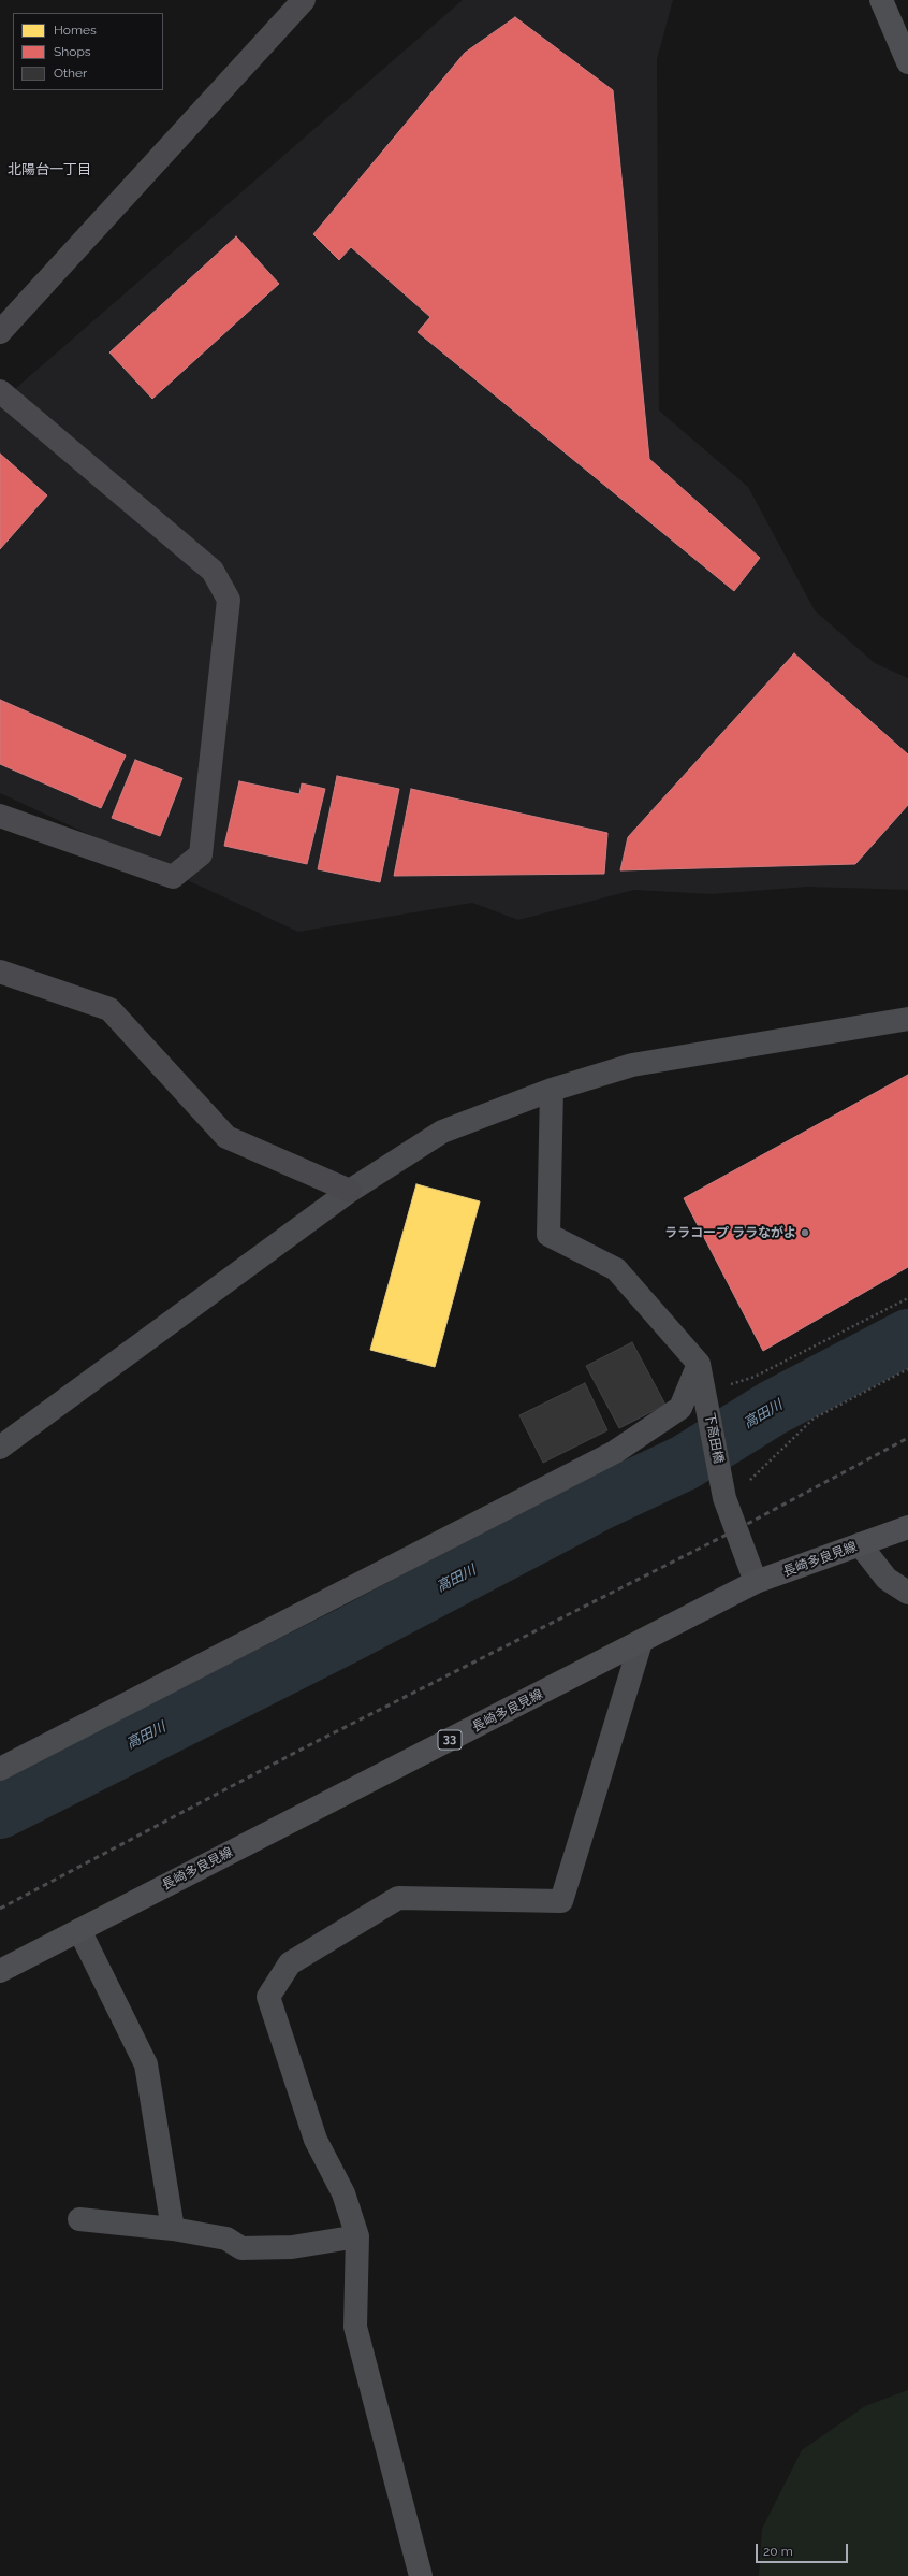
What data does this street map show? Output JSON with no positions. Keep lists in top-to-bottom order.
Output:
{
  "streets": {
    "main road": ["長崎多良見線", "33"],
    "street": ["下高田橋"]
  },
  "crossings": [
    ["下高田橋", "長崎多良見線"]
  ],
  "districts": ["北陽台一丁目"],
  "water": ["高田川"],
  "places": ["ララコープ ララながよ"],
  "legend": ["Homes", "Shops", "Other"],
  "scale_bar": "20 m"
}
